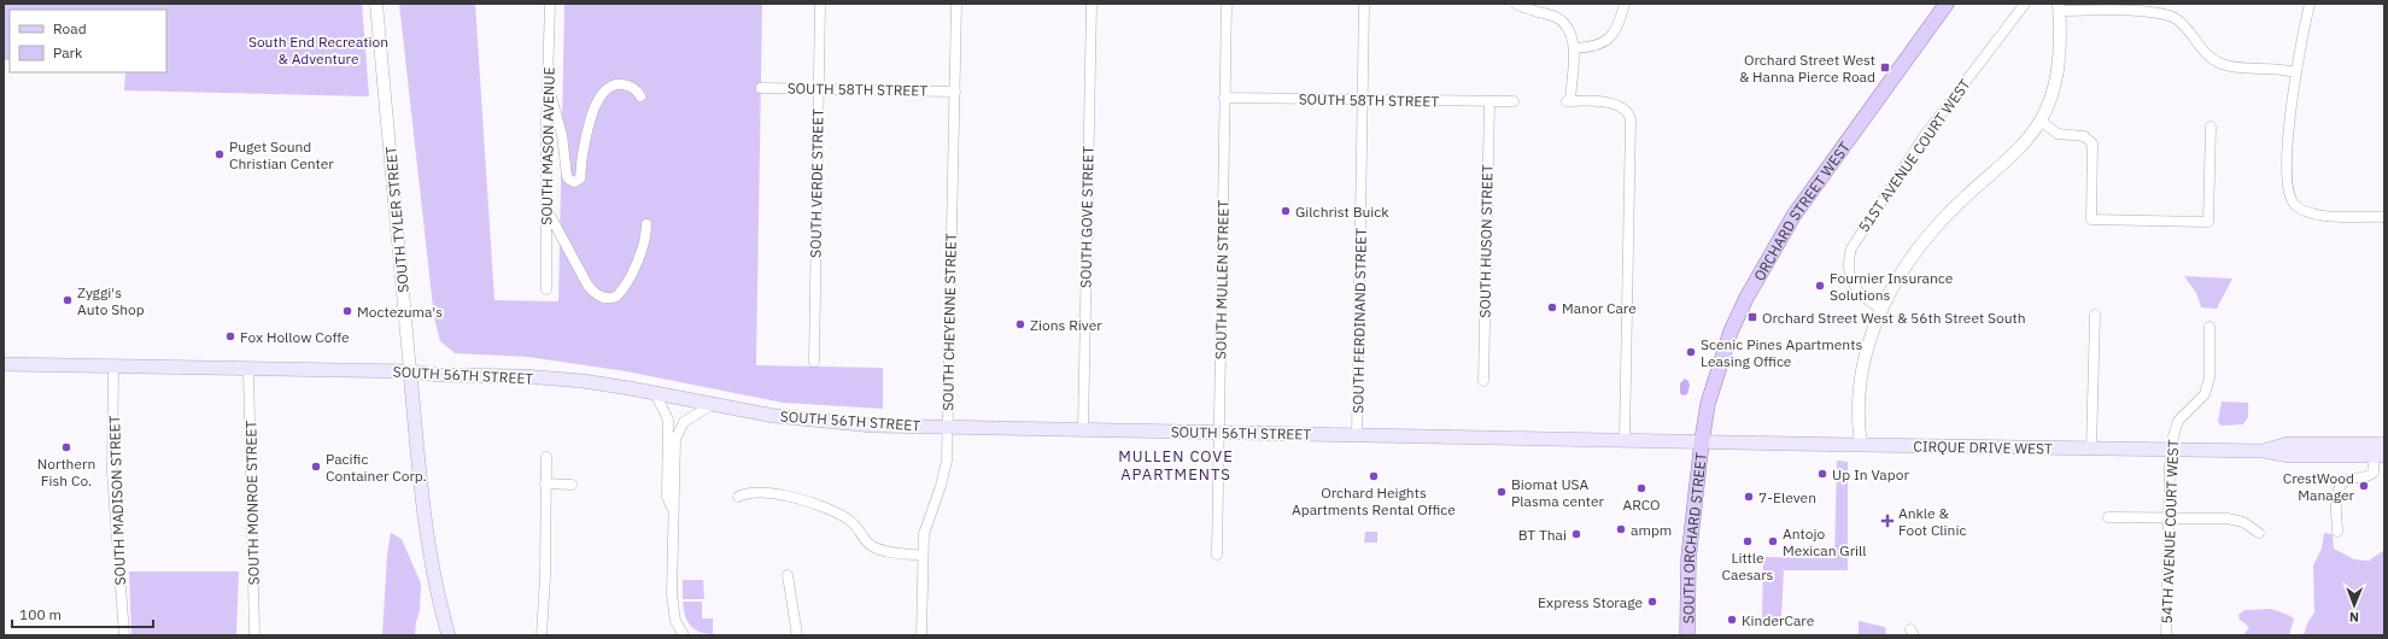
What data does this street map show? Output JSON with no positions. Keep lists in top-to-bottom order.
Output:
{
  "streets": {
    "main road": [
      "ORCHARD STREET WEST",
      "SOUTH TYLER STREET",
      "SOUTH 56TH STREET",
      "CIRQUE DRIVE WEST",
      "SOUTH ORCHARD STREET"
    ],
    "street": [
      "SOUTH 58TH STREET",
      "SOUTH MASON AVENUE",
      "51ST AVENUE COURT WEST",
      "SOUTH VERDE STREET",
      "SOUTH GOVE STREET",
      "SOUTH HUSON STREET",
      "SOUTH MULLEN STREET",
      "SOUTH FERDINAND STREET",
      "SOUTH CHEYENNE STREET",
      "SOUTH MADISON STREET",
      "SOUTH MONROE STREET",
      "54TH AVENUE COURT WEST"
    ]
  },
  "crossings": [
    ["SOUTH 58TH STREET", "SOUTH VERDE STREET"],
    ["SOUTH 58TH STREET", "SOUTH HUSON STREET"],
    ["SOUTH 58TH STREET", "SOUTH MULLEN STREET"],
    ["SOUTH 58TH STREET", "SOUTH FERDINAND STREET"],
    ["SOUTH 58TH STREET", "SOUTH CHEYENNE STREET"],
    ["ORCHARD STREET WEST", "SOUTH 56TH STREET"],
    ["ORCHARD STREET WEST", "CIRQUE DRIVE WEST"],
    ["ORCHARD STREET WEST", "SOUTH ORCHARD STREET"],
    ["SOUTH GOVE STREET", "SOUTH 56TH STREET"],
    ["SOUTH TYLER STREET", "SOUTH 56TH STREET"],
    ["SOUTH MULLEN STREET", "SOUTH 56TH STREET"],
    ["SOUTH FERDINAND STREET", "SOUTH 56TH STREET"],
    ["SOUTH CHEYENNE STREET", "SOUTH 56TH STREET"],
    ["SOUTH 56TH STREET", "CIRQUE DRIVE WEST"],
    ["SOUTH 56TH STREET", "SOUTH MADISON STREET"],
    ["SOUTH 56TH STREET", "SOUTH MONROE STREET"],
    ["SOUTH 56TH STREET", "SOUTH ORCHARD STREET"],
    ["CIRQUE DRIVE WEST", "54TH AVENUE COURT WEST"],
    ["CIRQUE DRIVE WEST", "SOUTH ORCHARD STREET"]
  ],
  "districts": ["MULLEN COVE APARTMENTS"],
  "parks": ["South End Recreation & Adventure"],
  "places": {
    "transit": ["Orchard Street West & Hanna Pierce Road", "Orchard Street West & 56th Street South"],
    "other": [
      "Puget Sound Christian Center",
      "Gilchrist Buick",
      "Fournier Insurance Solutions",
      "Zyggi's Auto Shop",
      "Manor Care",
      "Moctezuma's",
      "Zions River",
      "Fox Hollow Coffe",
      "Scenic Pines Apartments Leasing Office",
      "Northern Fish Co.",
      "Pacific Container Corp.",
      "Up In Vapor",
      "Orchard Heights Apartments Rental Office",
      "CrestWood Manager",
      "ARCO",
      "Biomat USA Plasma center",
      "7-Eleven",
      "ampm",
      "BT Thai",
      "Little Caesars",
      "Antojo Mexican Grill",
      "Express Storage",
      "KinderCare"
    ],
    "health": ["Ankle & Foot Clinic"]
  },
  "legend": ["Road", "Park"],
  "scale_bar": "100 m",
  "north": "bottom"
}
